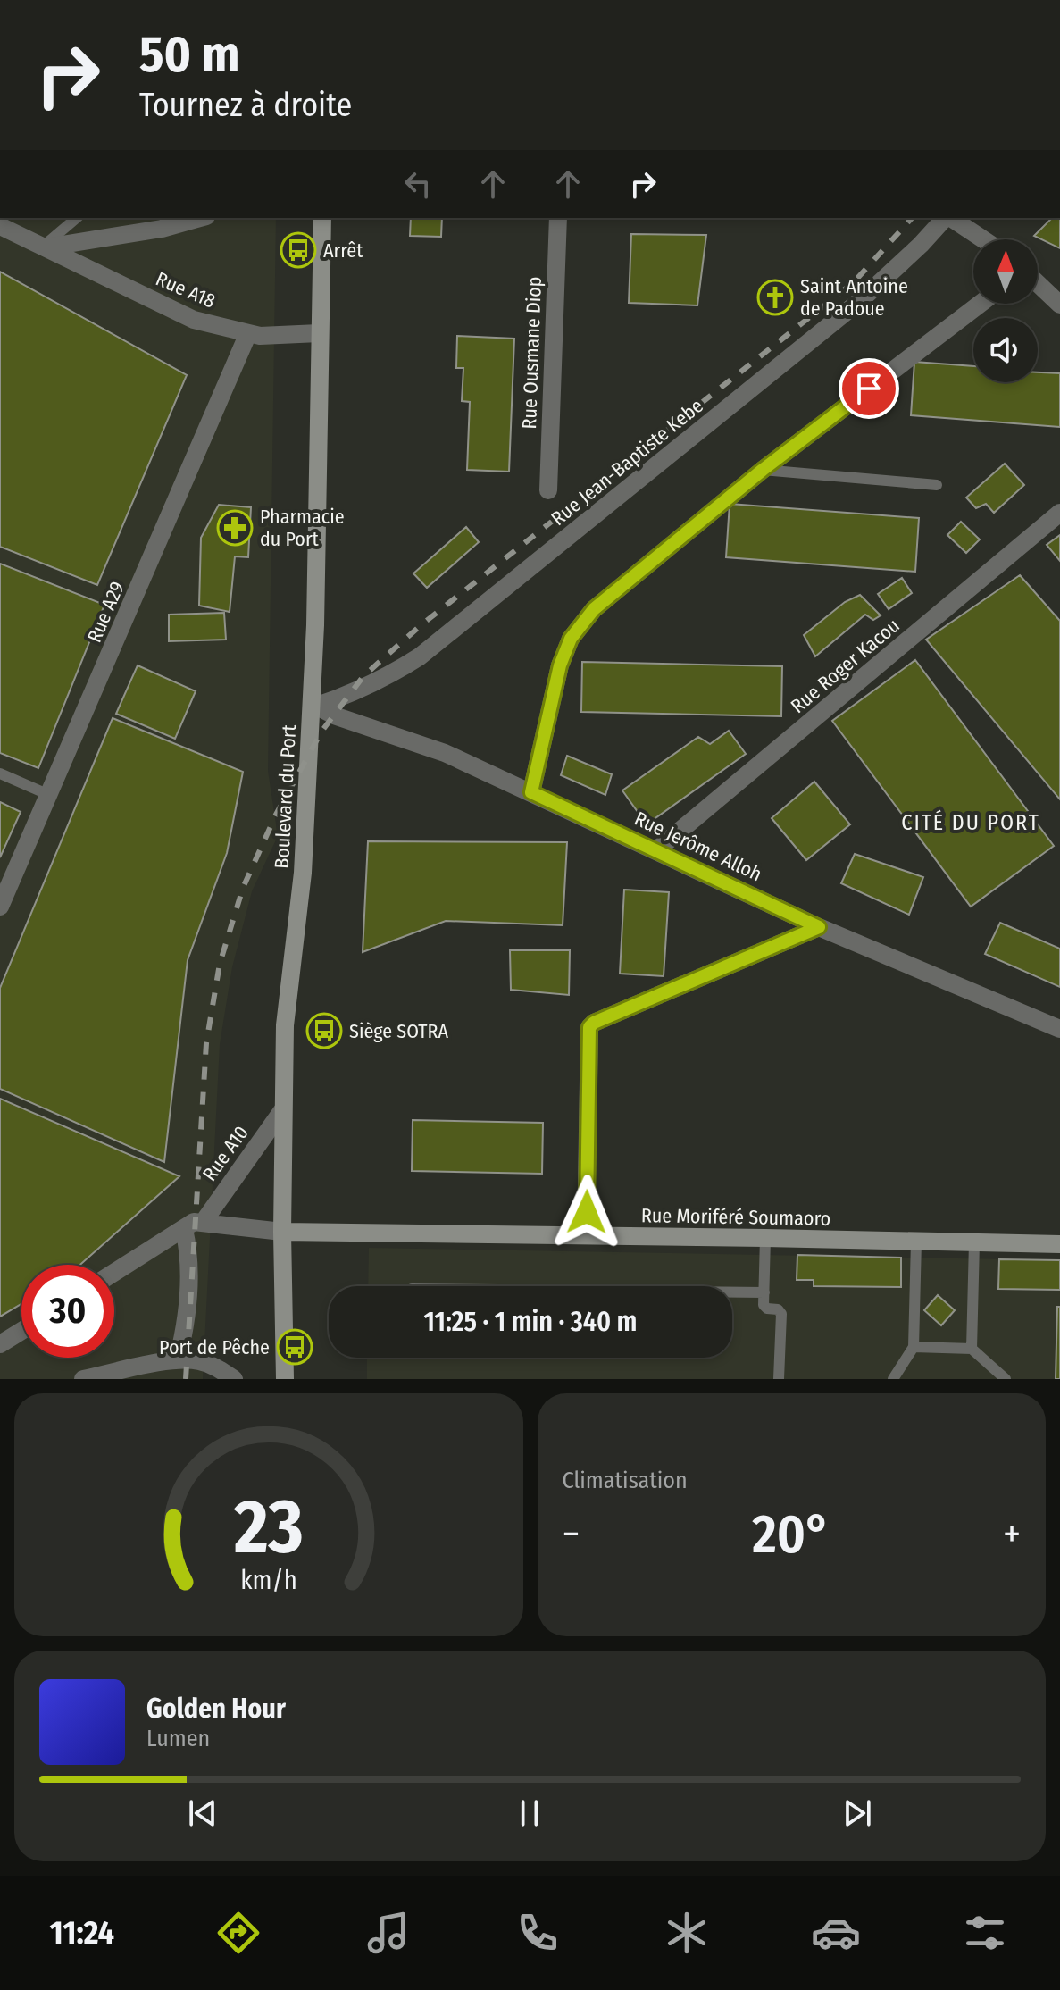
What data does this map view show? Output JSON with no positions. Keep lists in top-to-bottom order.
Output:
{
  "streets": {
    "main road": ["Boulevard du Port", "Rue Moriféré Soumaoro"],
    "street": [
      "Rue A18",
      "Rue Ousmane Diop",
      "Rue Jean-Baptiste Kebe",
      "Rue A29",
      "Rue Roger Kacou",
      "Rue Jerôme Alloh",
      "Rue A10"
    ]
  },
  "crossings": [
    ["Rue A18", "Rue A29"],
    ["Rue A18", "Boulevard du Port"],
    ["Rue Jean-Baptiste Kebe", "Boulevard du Port"],
    ["Rue Jean-Baptiste Kebe", "Rue Jerôme Alloh"],
    ["Rue Roger Kacou", "Rue Jerôme Alloh"],
    ["Boulevard du Port", "Rue Jerôme Alloh"],
    ["Boulevard du Port", "Rue A10"],
    ["Boulevard du Port", "Rue Moriféré Soumaoro"]
  ],
  "districts": ["CITÉ DU PORT"],
  "places": {
    "bus stop": ["Arrêt", "Siège SOTRA", "Port de Pêche"],
    "church": ["Saint Antoine de Padoue"],
    "pharmacy": ["Pharmacie du Port"]
  },
  "north": "top",
  "page": {
    "turn": ["50 m", "Tournez à droite"],
    "limit": "30",
    "trip": "11:25 · 1 min · 340 m",
    "tile": "Climatisation",
    "heat": ["−", "20°", "+"],
    "song": ["Golden Hour", "Lumen"],
    "tabs": "11:24",
    "gauge": ["23", "km/h"]
  }
}
